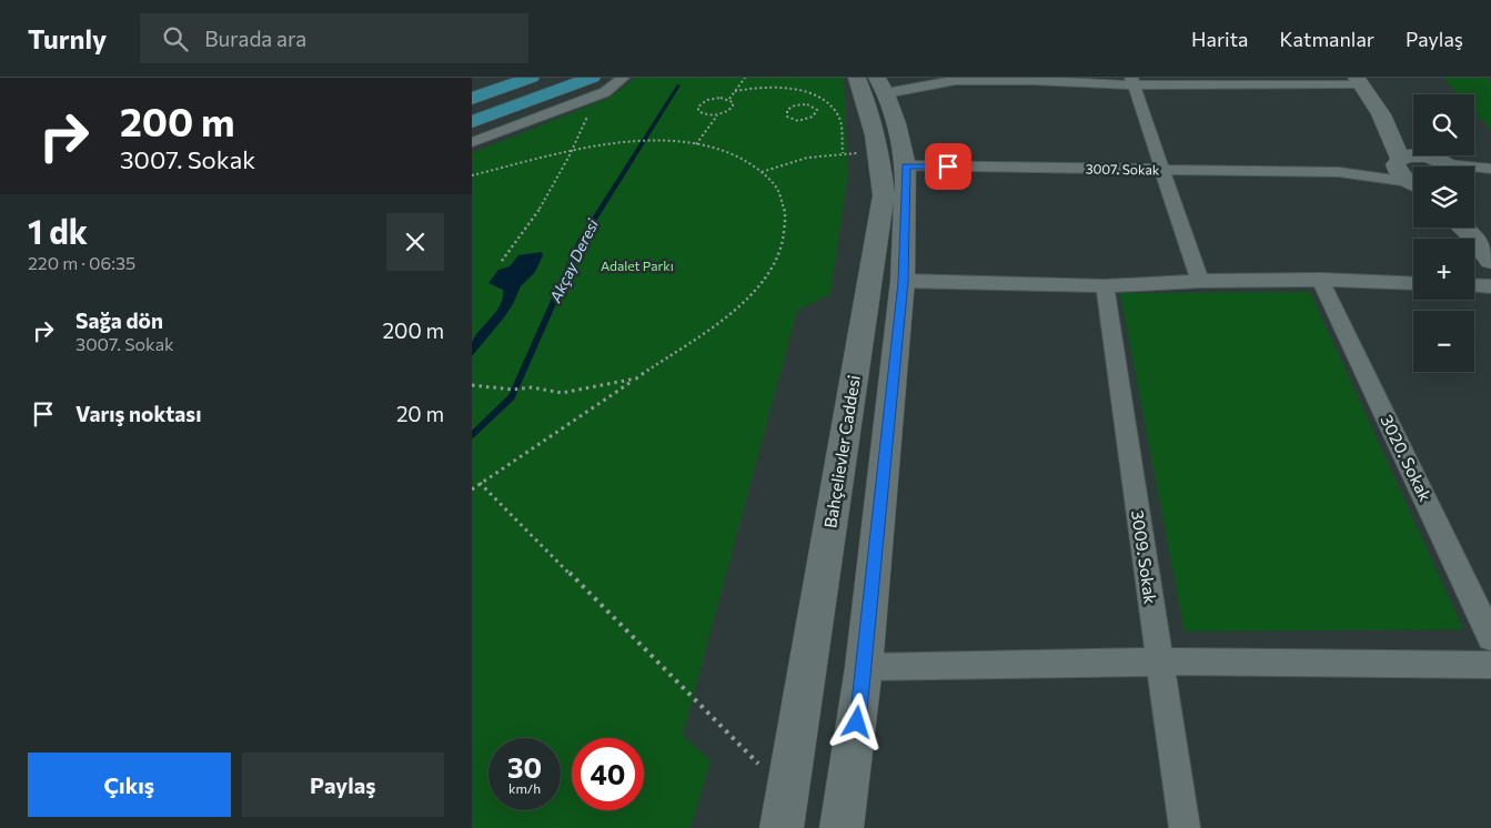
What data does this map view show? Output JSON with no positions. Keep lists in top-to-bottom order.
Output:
{
  "streets": {
    "street": [
      "3007. Sokak",
      "Bahçelievler Caddesi",
      "3020. Sokak",
      "3009. Sokak"
    ]
  },
  "crossings": [
    ["3007. Sokak", "Bahçelievler Caddesi"]
  ],
  "water": ["Akçay Deresi"],
  "parks": ["Adalet Parkı"],
  "page": {
    "header": "Turnly",
    "search": "Burada ara",
    "nav": ["Harita", "Katmanlar", "Paylaş"],
    "turn": ["200 m", "3007. Sokak"],
    "map_buttons": ["+", "−"],
    "heading": ["1 dk", "220 m · 06:35"],
    "list": [
      {
        "name": "Sağa dön",
        "note": "3007. Sokak",
        "value": "200 m"
      },
      {
        "name": "Varış noktası",
        "value": "20 m"
      }
    ],
    "speed": "30 km/h",
    "limit": "40",
    "buttons": ["Çıkış", "Paylaş"]
  }
}
